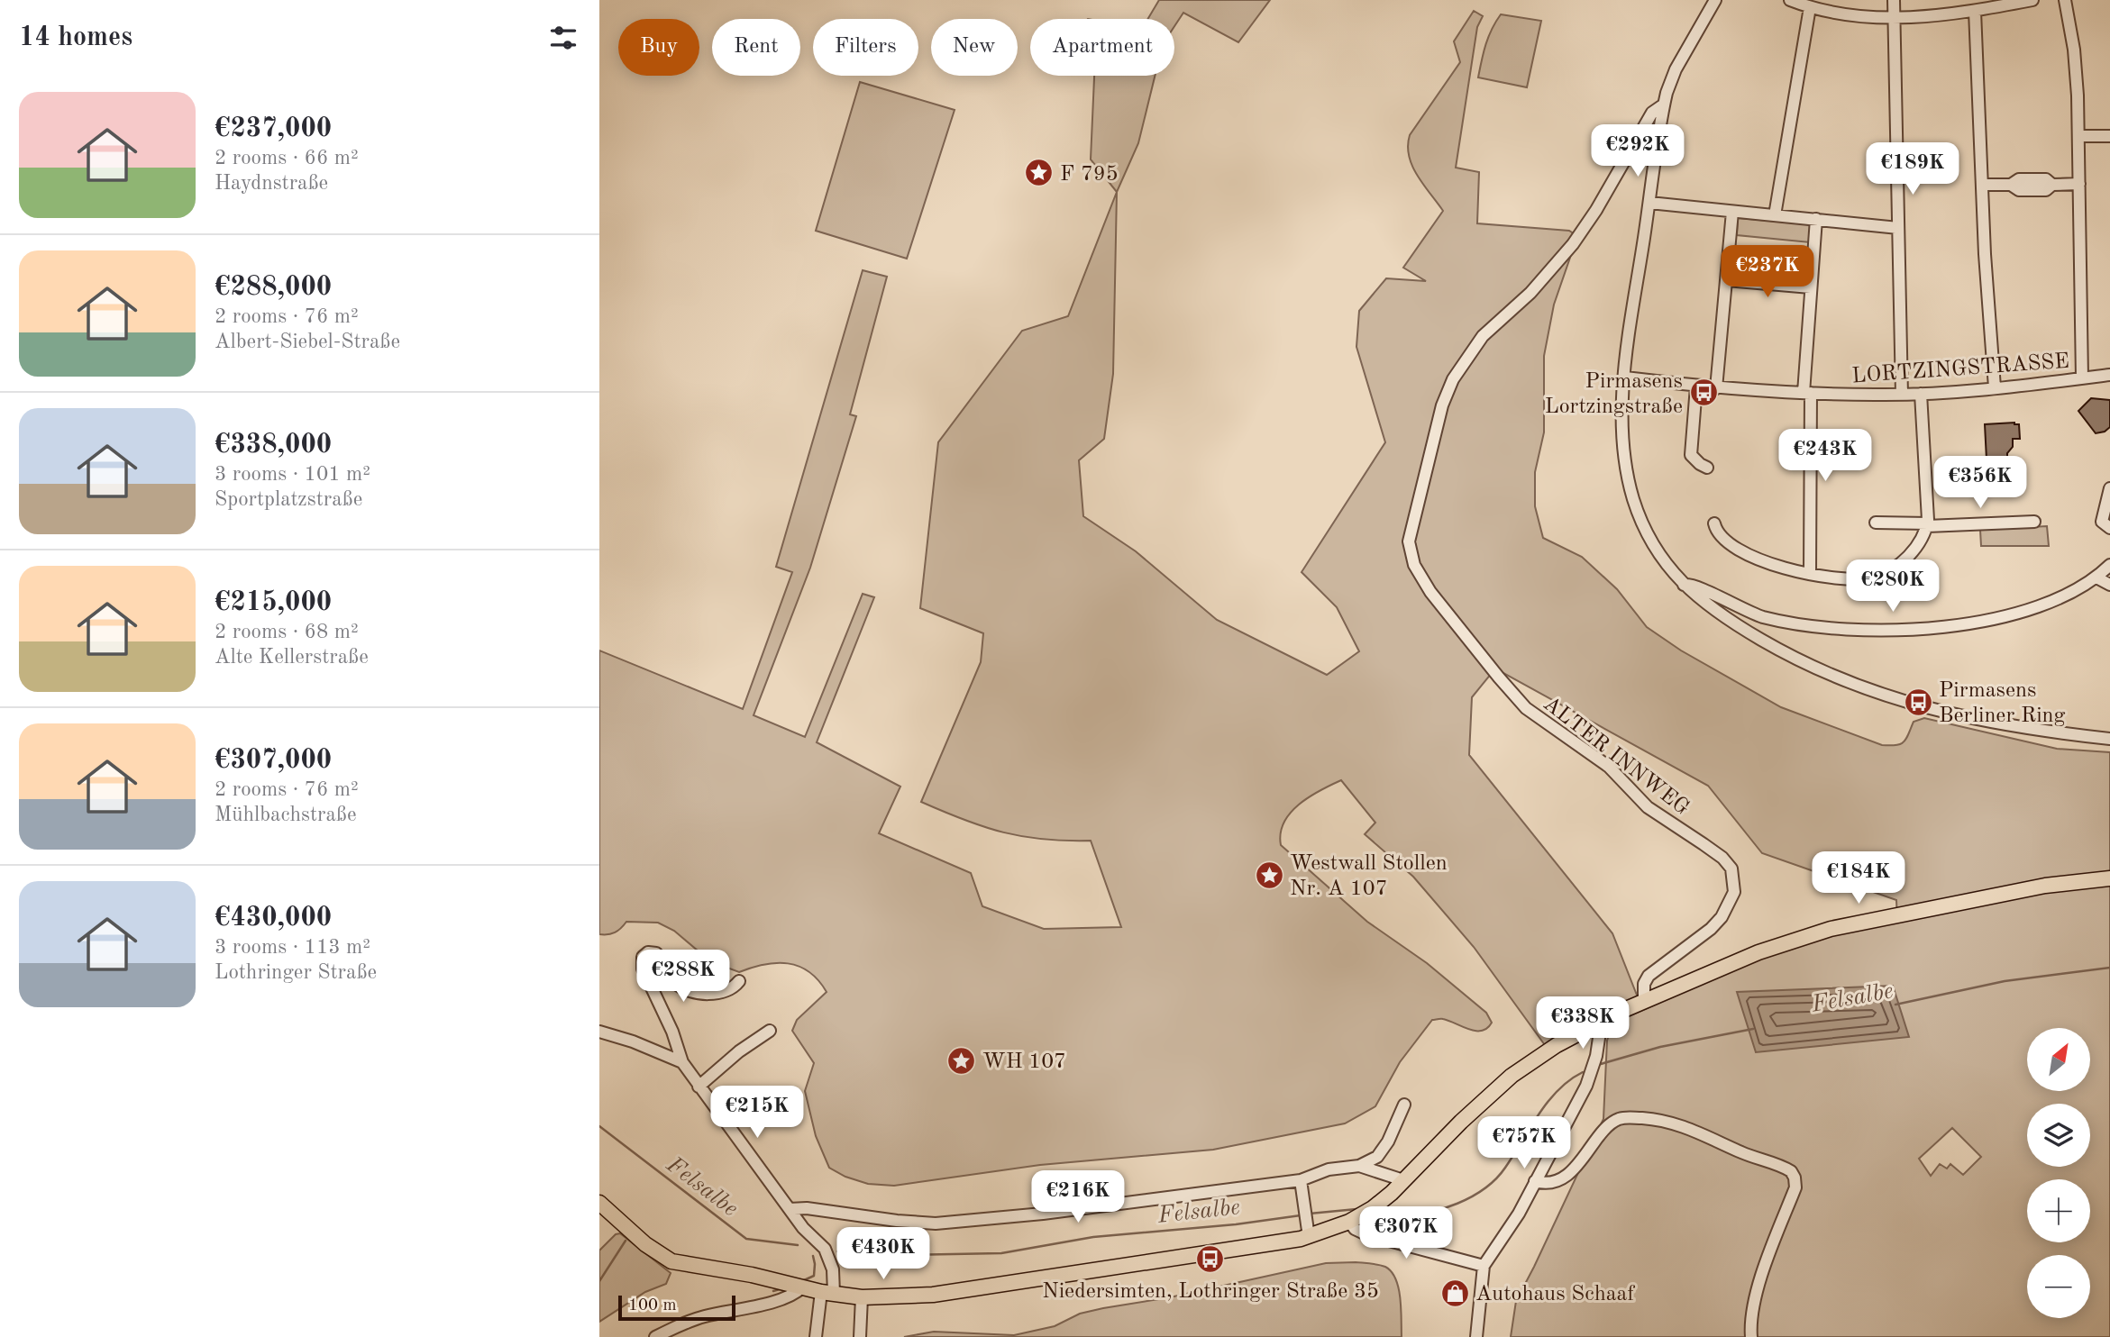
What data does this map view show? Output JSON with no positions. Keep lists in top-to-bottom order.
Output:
{
  "streets": {
    "street": ["LORTZINGSTRASSE", "ALTER INNWEG"]
  },
  "water": ["Felsalbe"],
  "places": {
    "place": ["F 795", "Westwall Stollen Nr. A 107", "WH 107"],
    "bus stop": ["Pirmasens Lortzingstraße", "Pirmasens Berliner Ring", "Niedersimten, Lothringer Straße 35"],
    "shop": ["Autohaus Schaaf"]
  },
  "scale_bar": "100 m",
  "north": "top right",
  "page": {
    "heading": "14 homes",
    "chip": [
      "Buy",
      "Rent",
      "Filters",
      "New",
      "Apartment"
    ],
    "list": [
      {
        "name": "€237,000",
        "note": "2 rooms · 66 m² · Haydnstraße"
      },
      {
        "name": "€288,000",
        "note": "2 rooms · 76 m² · Albert-Siebel-Straße"
      },
      {
        "name": "€338,000",
        "note": "3 rooms · 101 m² · Sportplatzstraße"
      },
      {
        "name": "€215,000",
        "note": "2 rooms · 68 m² · Alte Kellerstraße"
      },
      {
        "name": "€307,000",
        "note": "2 rooms · 76 m² · Mühlbachstraße"
      },
      {
        "name": "€430,000",
        "note": "3 rooms · 113 m² · Lothringer Straße"
      }
    ],
    "price": [
      "€292K",
      "€189K",
      "€237K",
      "€243K",
      "€356K",
      "€280K",
      "€184K",
      "€288K",
      "€338K",
      "€215K",
      "€757K",
      "€216K",
      "€307K",
      "€430K"
    ],
    "map_buttons": ["+", "−"],
    "scale": "100 m"
  }
}
